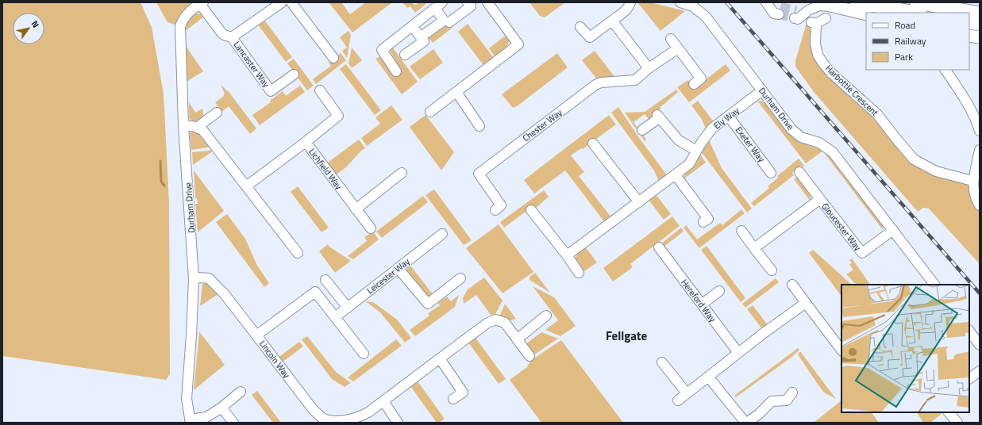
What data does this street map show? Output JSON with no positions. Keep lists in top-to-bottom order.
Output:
{
  "streets": {
    "street": [
      "Lancaster Way",
      "Harbottle Crescent",
      "Durham Drive",
      "Ely Way",
      "Chester Way",
      "Exeter Way",
      "Lichfield Way",
      "Gloucester Way",
      "Leicester Way",
      "Hereford Way",
      "Lincoln Way"
    ]
  },
  "crossings": [
    ["Lancaster Way", "Durham Drive"],
    ["Durham Drive", "Ely Way"],
    ["Durham Drive", "Gloucester Way"],
    ["Ely Way", "Exeter Way"],
    ["Leicester Way", "Lincoln Way"]
  ],
  "districts": ["Fellgate"],
  "legend": ["Road", "Railway", "Park"],
  "north": "top right"
}
